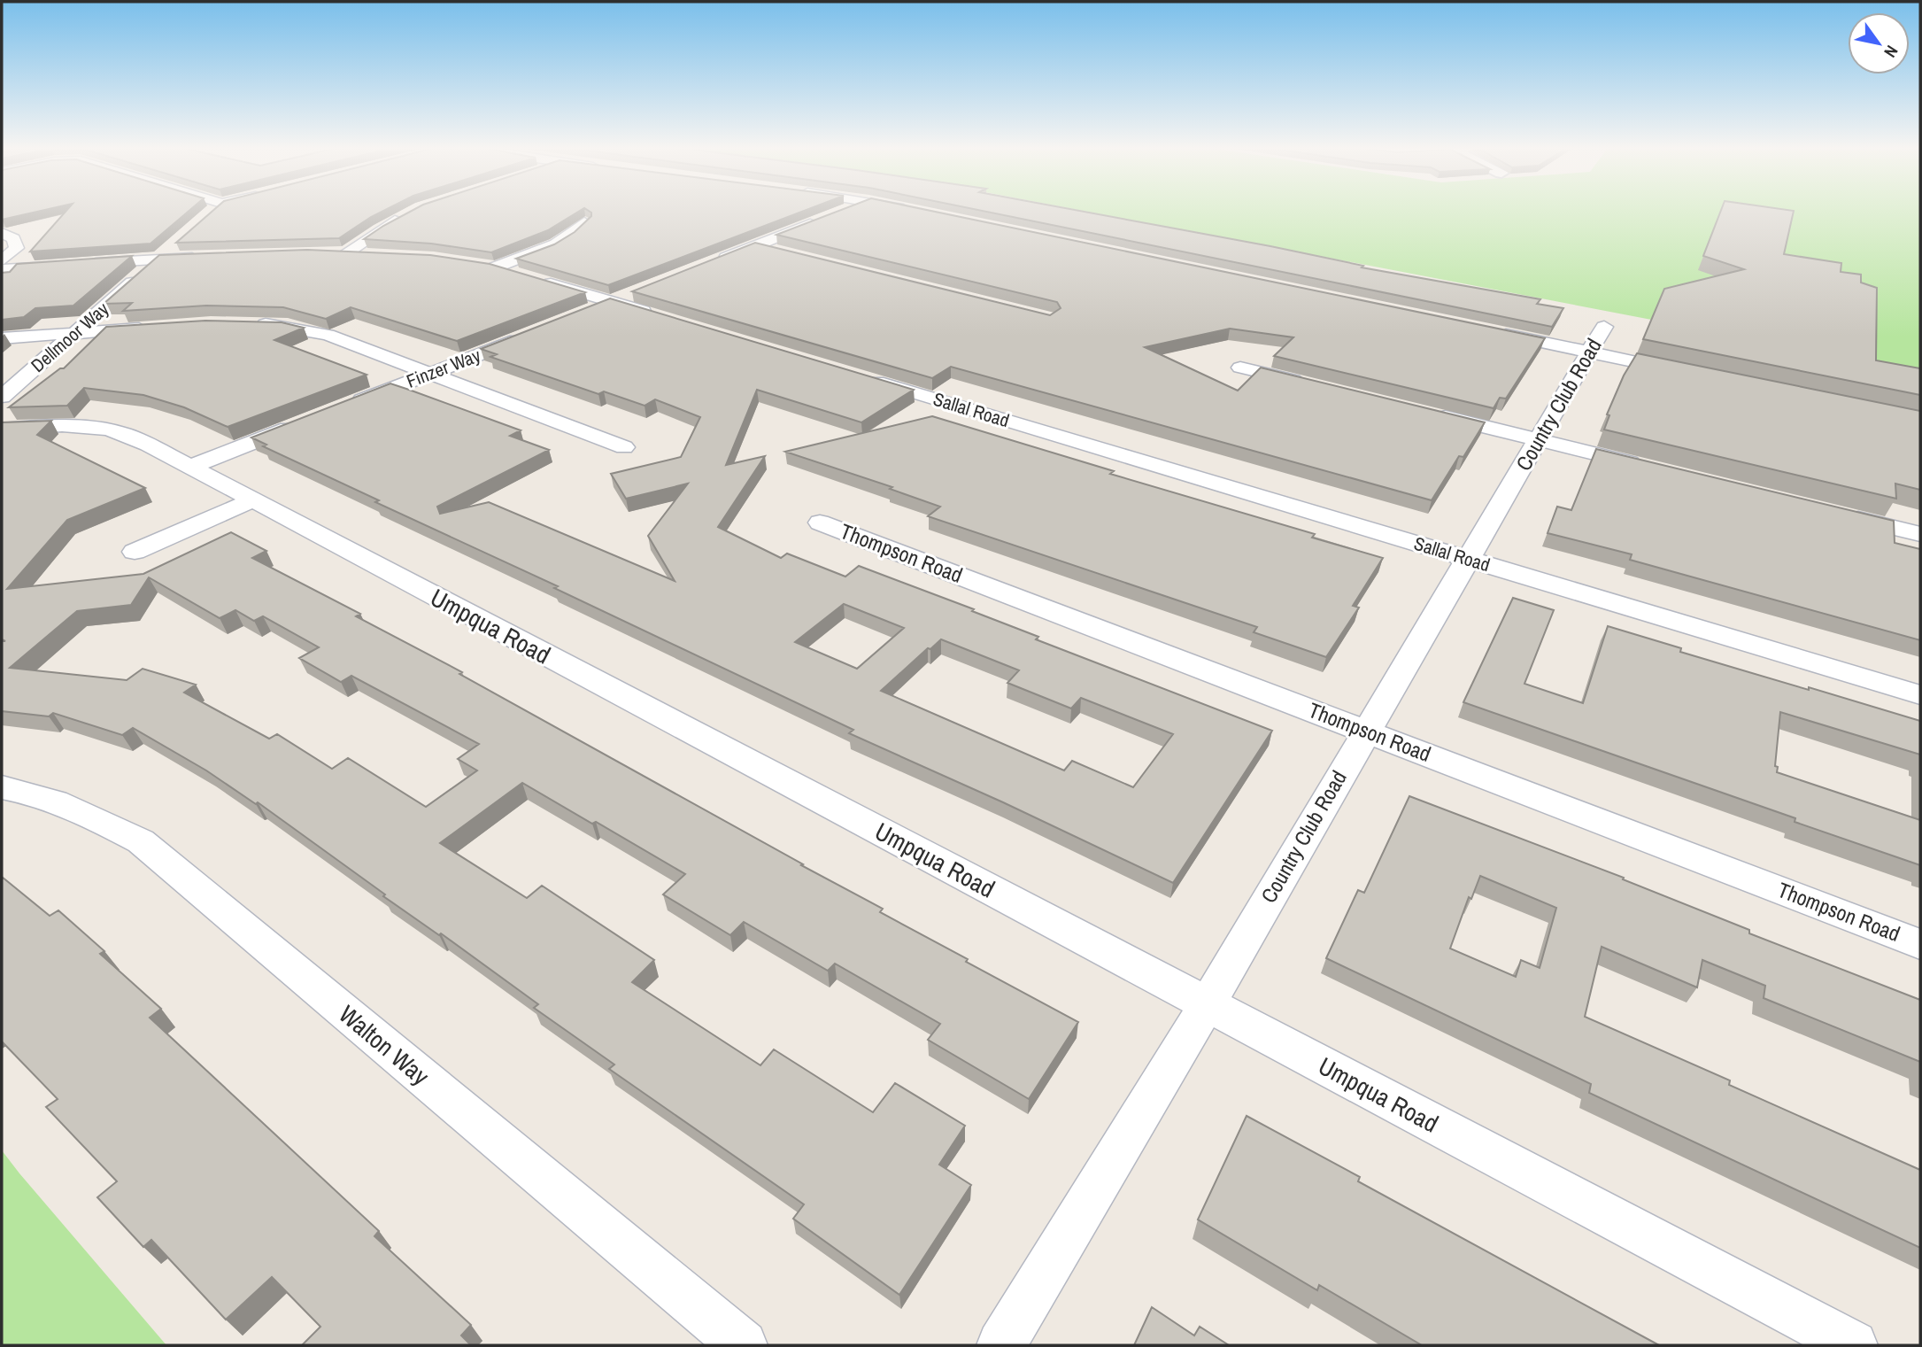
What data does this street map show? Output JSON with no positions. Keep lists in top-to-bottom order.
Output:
{
  "streets": {
    "street": [
      "Dellmoor Way",
      "Finzer Way",
      "Country Club Road",
      "Sallal Road",
      "Thompson Road",
      "Umpqua Road",
      "Walton Way"
    ]
  },
  "crossings": [
    ["Country Club Road", "Sallal Road"],
    ["Country Club Road", "Thompson Road"],
    ["Country Club Road", "Umpqua Road"]
  ],
  "north": "bottom right"
}
